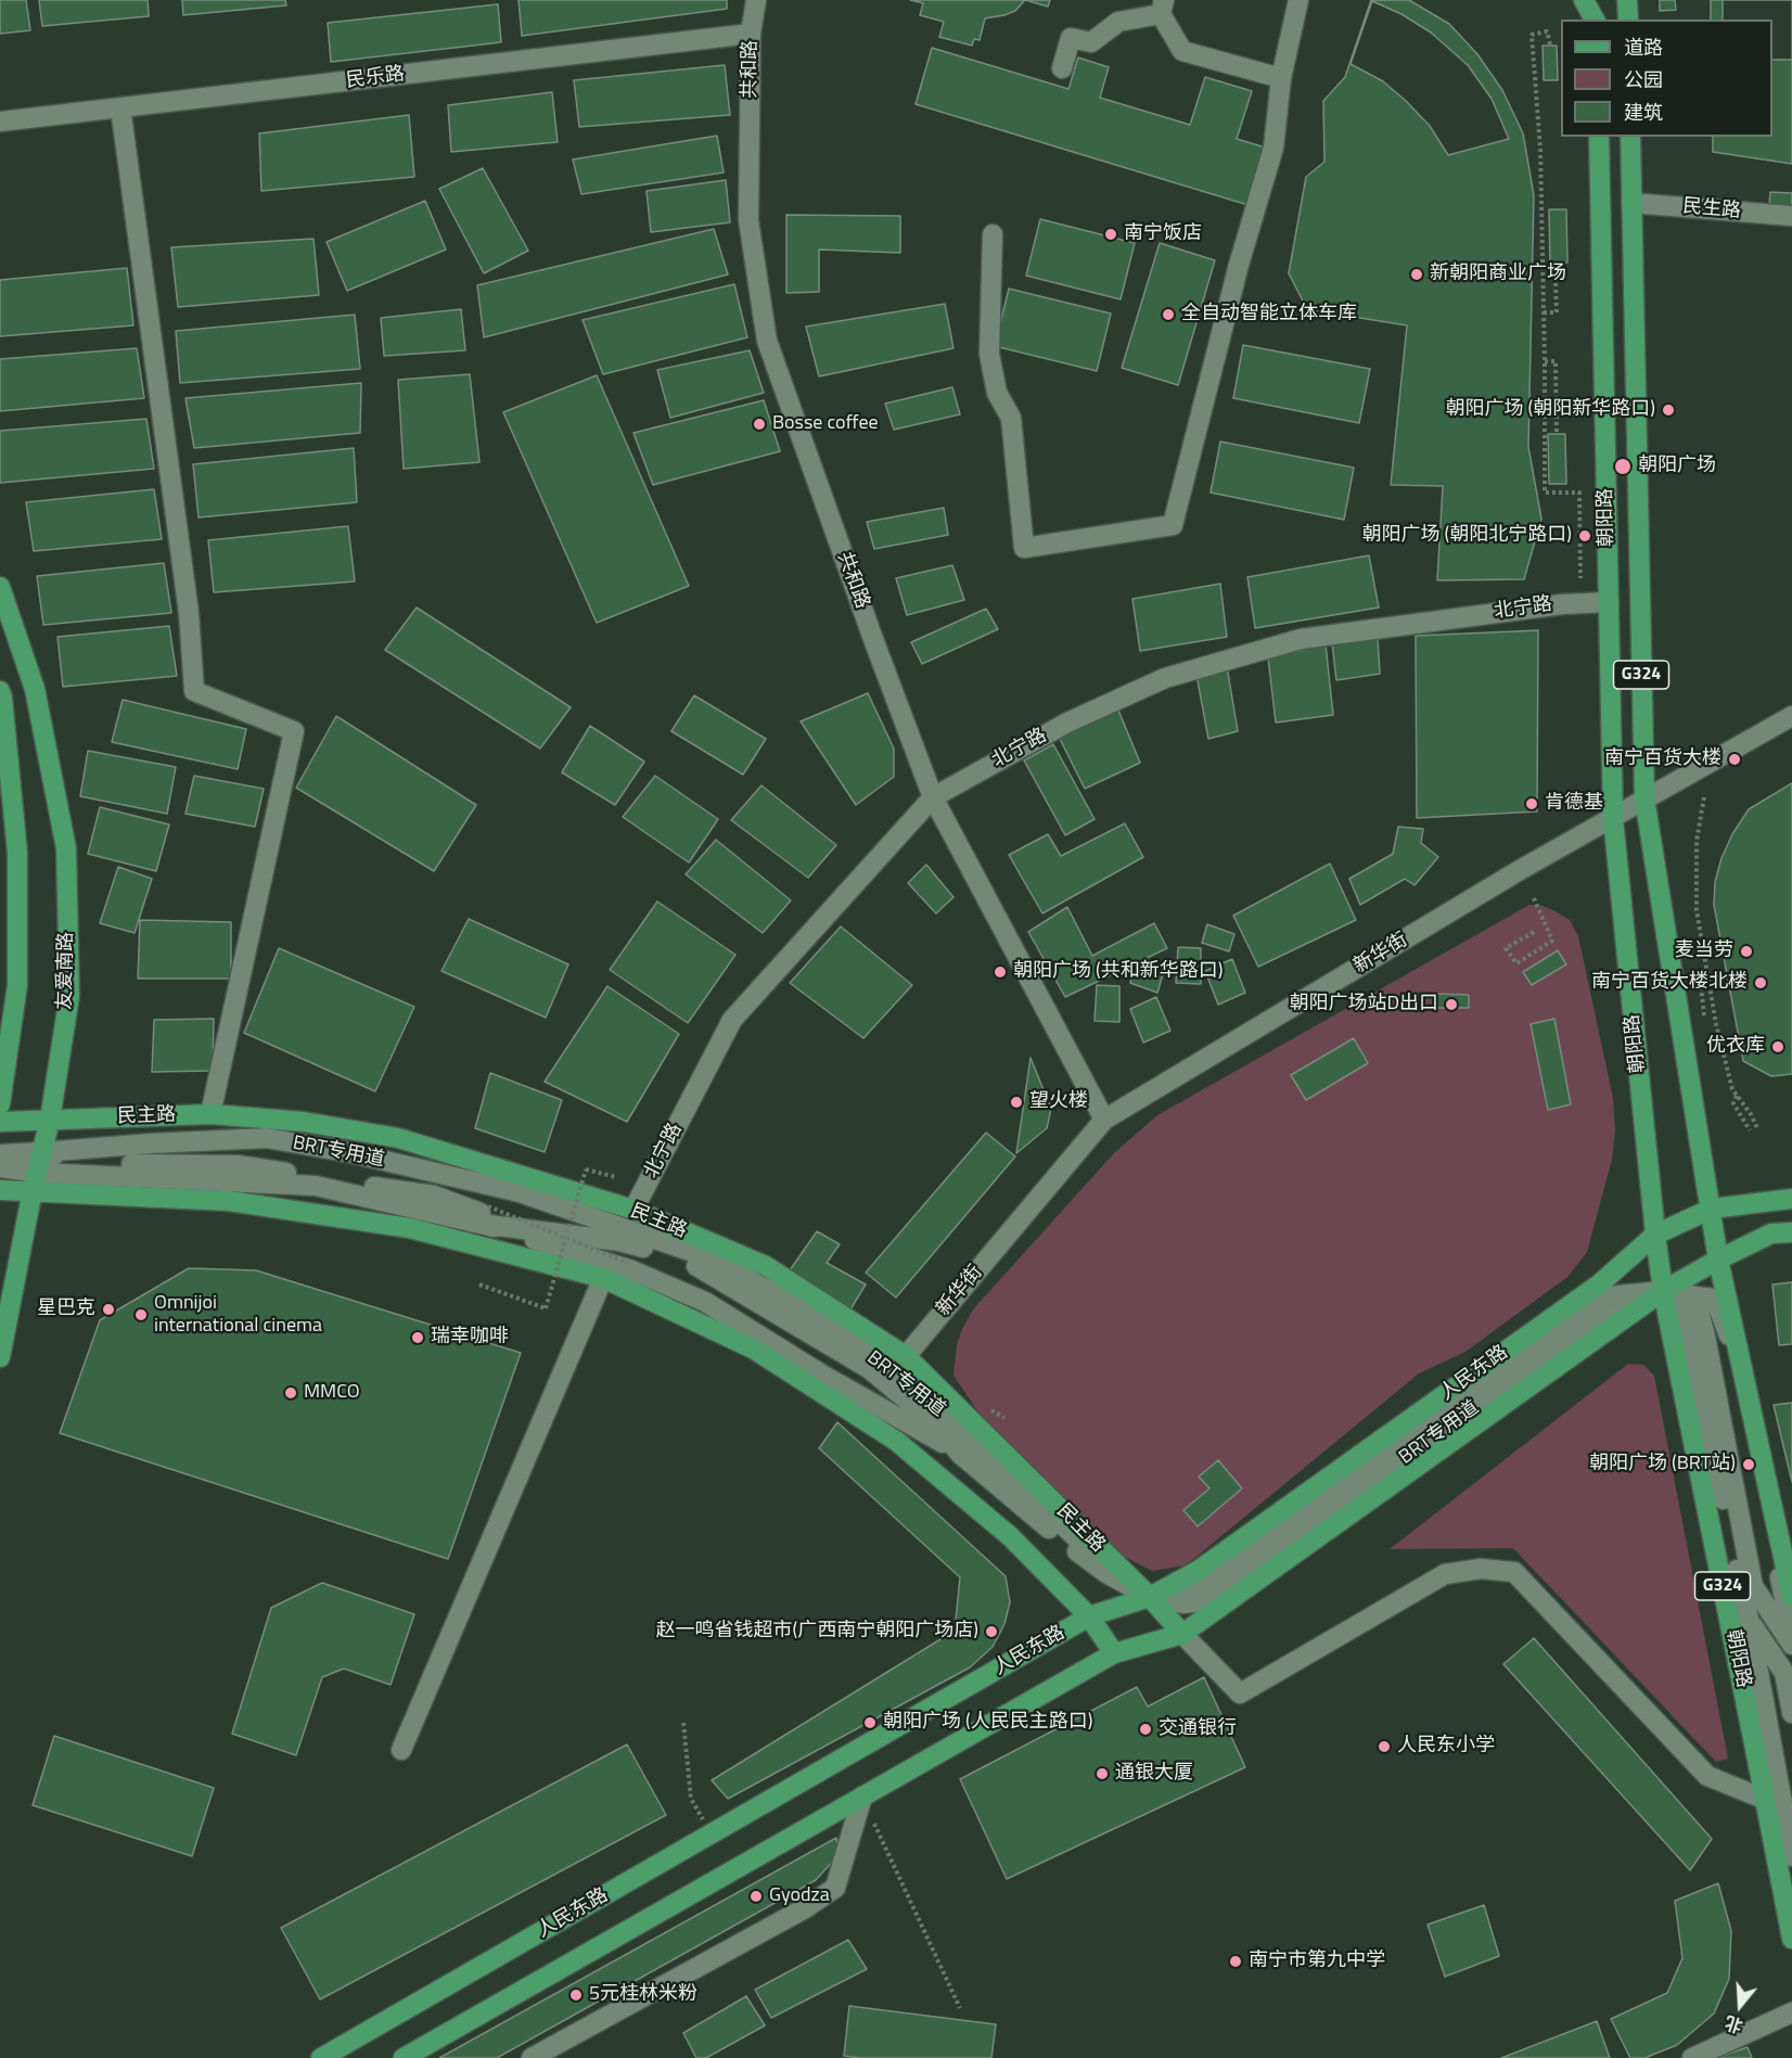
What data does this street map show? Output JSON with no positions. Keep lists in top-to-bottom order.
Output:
{
  "streets": {
    "main road": [
      "朝阳路",
      "G324",
      "友爱南路",
      "民主路",
      "人民东路"
    ],
    "street": [
      "共和路",
      "民乐路",
      "民生路",
      "北宁路",
      "新华街",
      "BRT专用道"
    ]
  },
  "crossings": [
    ["共和路", "民乐路"],
    ["共和路", "北宁路"],
    ["共和路", "新华街"],
    ["民生路", "朝阳路"],
    ["朝阳路", "北宁路"],
    ["朝阳路", "新华街"],
    ["朝阳路", "BRT专用道"],
    ["朝阳路", "人民东路"],
    ["北宁路", "民主路"],
    ["新华街", "民主路"],
    ["友爱南路", "民主路"],
    ["友爱南路", "BRT专用道"],
    ["民主路", "BRT专用道"],
    ["民主路", "人民东路"],
    ["BRT专用道", "人民东路"]
  ],
  "places": [
    "南宁饭店",
    "新朝阳商业广场",
    "全自动智能立体车库",
    "朝阳广场 (朝阳新华路口)",
    "Bosse coffee",
    "朝阳广场",
    "朝阳广场 (朝阳北宁路口)",
    "南宁百货大楼",
    "肯德基",
    "麦当劳",
    "朝阳广场 (共和新华路口)",
    "南宁百货大楼北楼",
    "朝阳广场站D出口",
    "优衣库",
    "望火楼",
    "星巴克",
    "Omnijoi international cinema",
    "瑞幸咖啡",
    "MMCO",
    "朝阳广场 (BRT站)",
    "赵一鸣省钱超市(广西南宁朝阳广场店)",
    "朝阳广场 (人民民主路口)",
    "交通银行",
    "人民东小学",
    "通银大厦",
    "Gyodza",
    "南宁市第九中学",
    "5元桂林米粉"
  ],
  "legend": ["道路", "公园", "建筑"],
  "north": "bottom"
}
